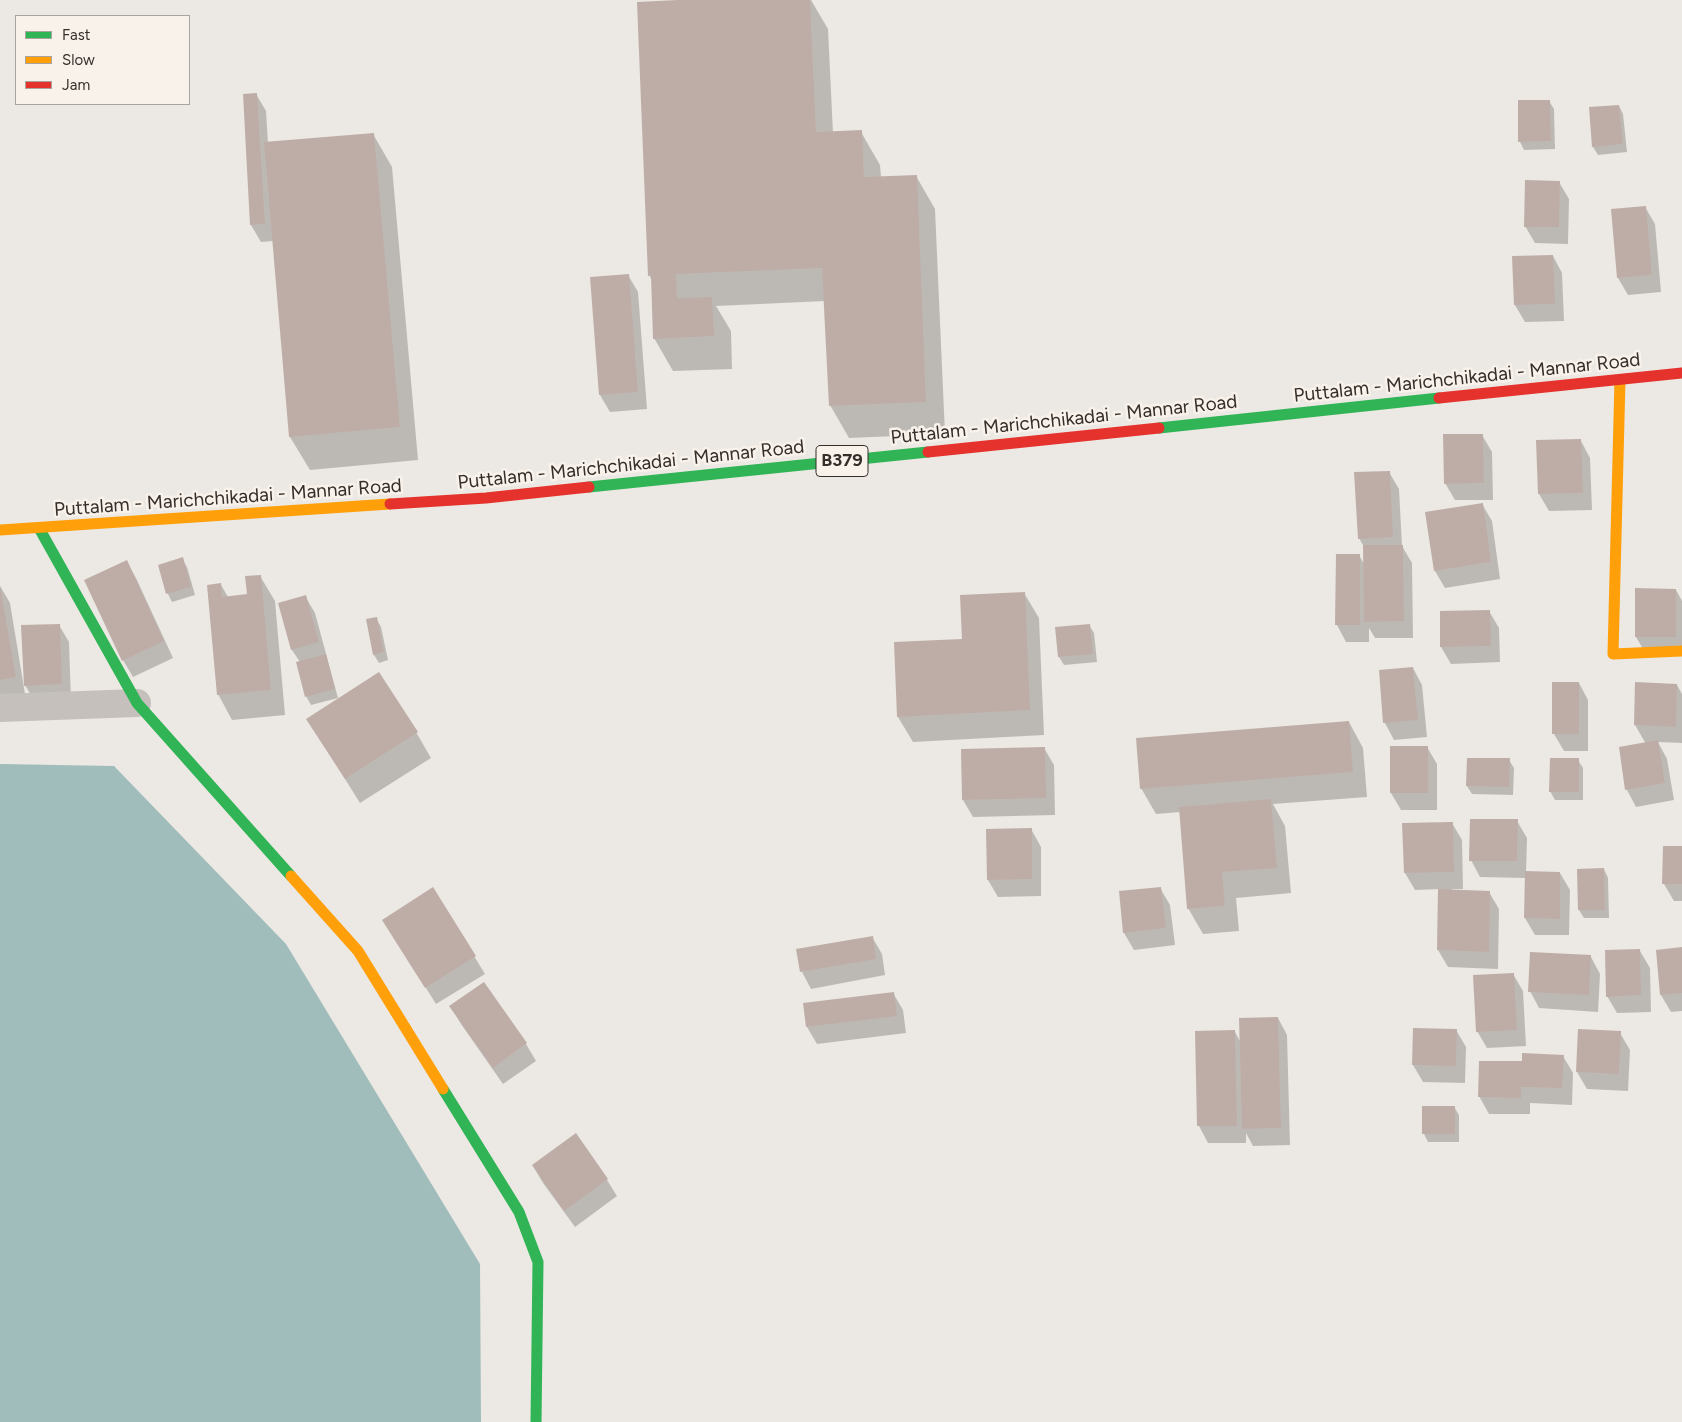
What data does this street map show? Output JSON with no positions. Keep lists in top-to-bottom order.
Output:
{
  "streets": {
    "main road": ["Puttalam - Marichchikadai - Mannar Road", "B379"]
  },
  "legend": ["Fast", "Slow", "Jam"]
}
